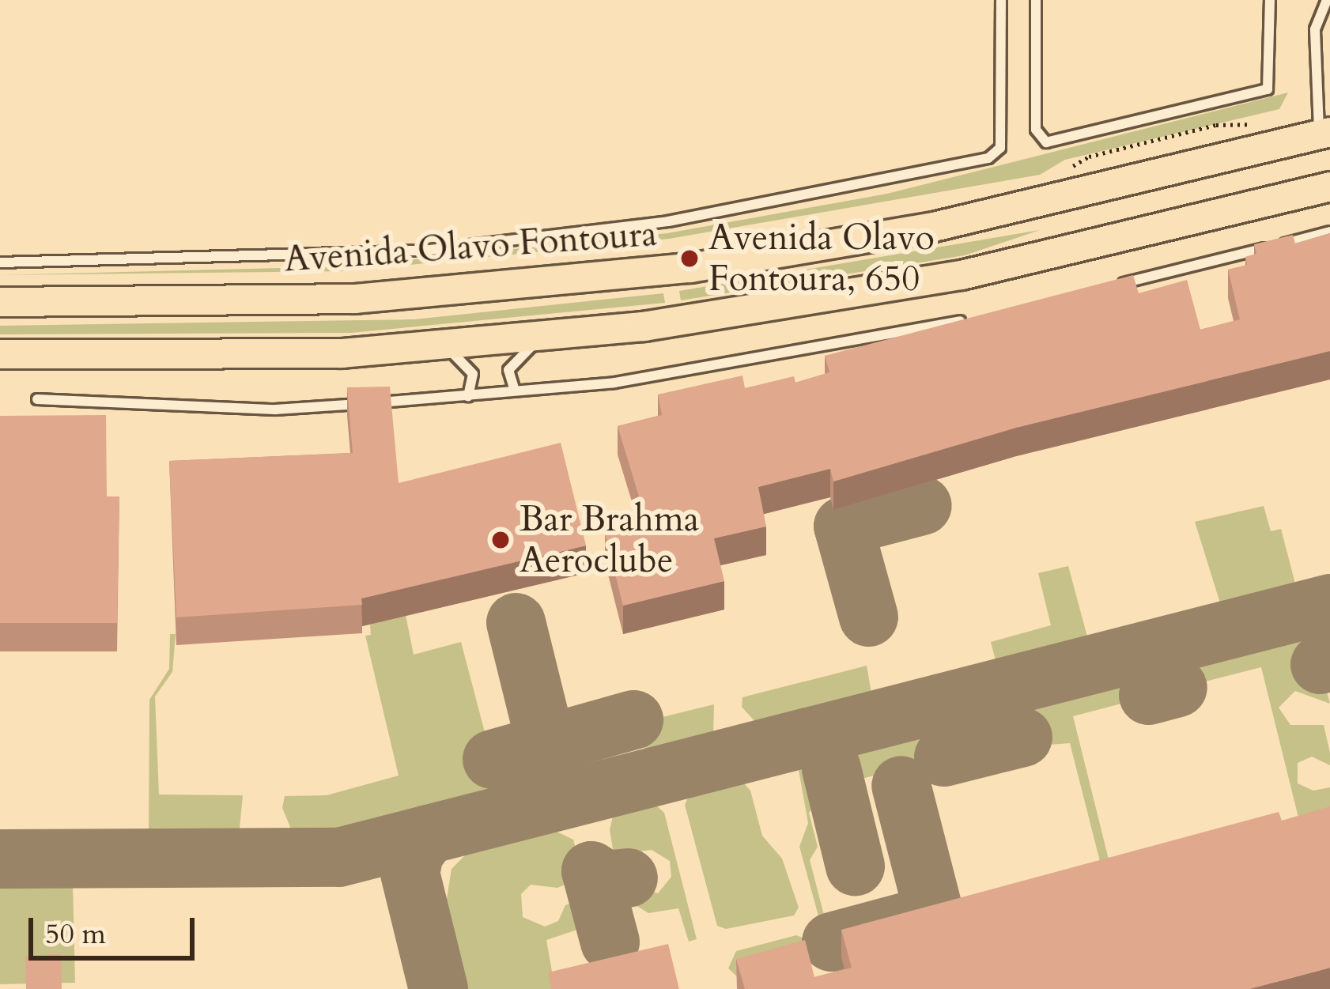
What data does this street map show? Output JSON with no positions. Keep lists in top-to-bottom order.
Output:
{
  "streets": {
    "main road": ["Avenida Olavo Fontoura"]
  },
  "places": ["Avenida Olavo Fontoura, 650", "Bar Brahma Aeroclube"],
  "scale_bar": "50 m"
}
